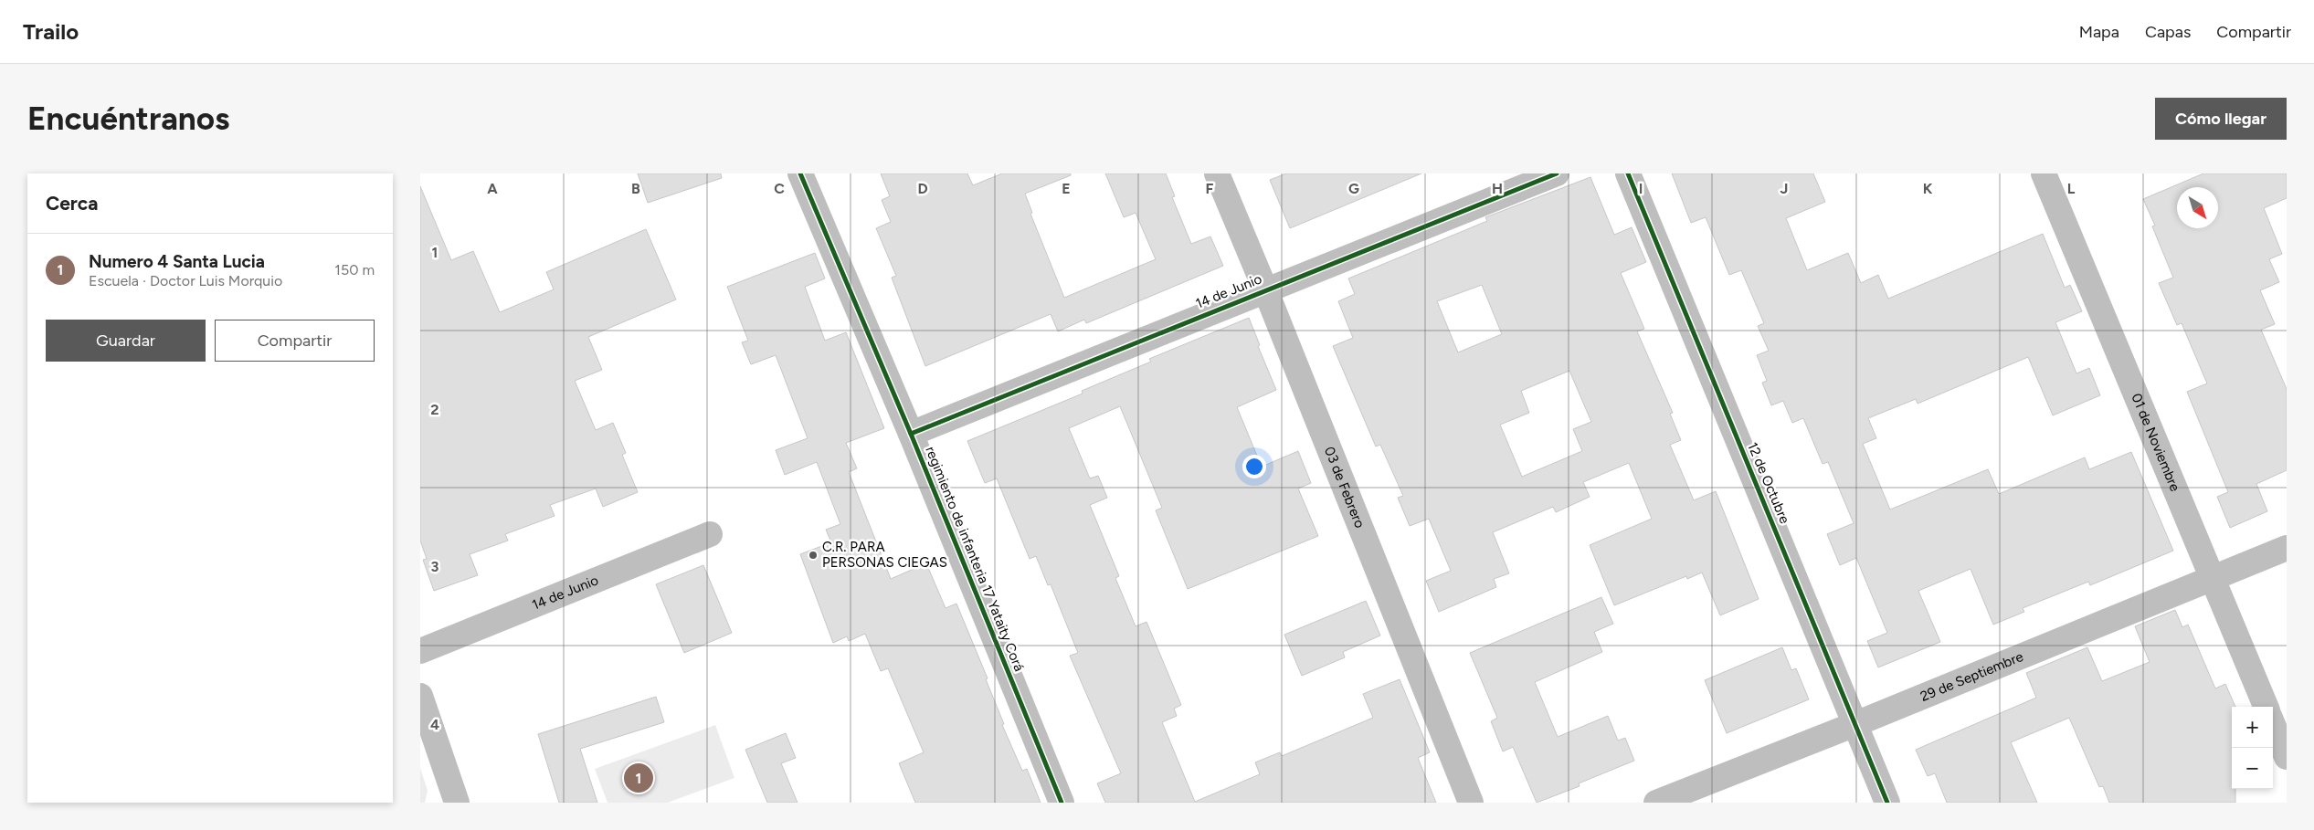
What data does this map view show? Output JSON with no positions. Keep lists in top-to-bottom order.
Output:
{
  "streets": {
    "street": [
      "14 de Junio",
      "01 de Noviembre",
      "12 de Octubre",
      "03 de Febrero",
      "regimiento de infanteria 17 Yataity Corá",
      "29 de Septiembre"
    ]
  },
  "crossings": [
    ["14 de Junio", "03 de Febrero"],
    ["14 de Junio", "regimiento de infanteria 17 Yataity Corá"],
    ["01 de Noviembre", "29 de Septiembre"],
    ["12 de Octubre", "29 de Septiembre"]
  ],
  "places": ["C.R. PARA PERSONAS CIEGAS"],
  "north": "bottom right",
  "page": {
    "header": "Trailo",
    "nav": ["Mapa", "Capas", "Compartir"],
    "buttons": [
      "Cómo llegar",
      ["Guardar", "Compartir"]
    ],
    "title": "Encuéntranos",
    "heading": "Cerca",
    "list": [
      {
        "mark": "1",
        "name": "Numero 4 Santa Lucia",
        "note": "Escuela · Doctor Luis Morquio",
        "value": "150 m"
      }
    ],
    "map_buttons": ["+", "−"],
    "pins": "1"
  },
  "grid": {
    "columns": [
      "A",
      "B",
      "C",
      "D",
      "E",
      "F",
      "G",
      "H",
      "I",
      "J",
      "K",
      "L"
    ],
    "rows": [
      "1",
      "2",
      "3",
      "4"
    ]
  }
}
